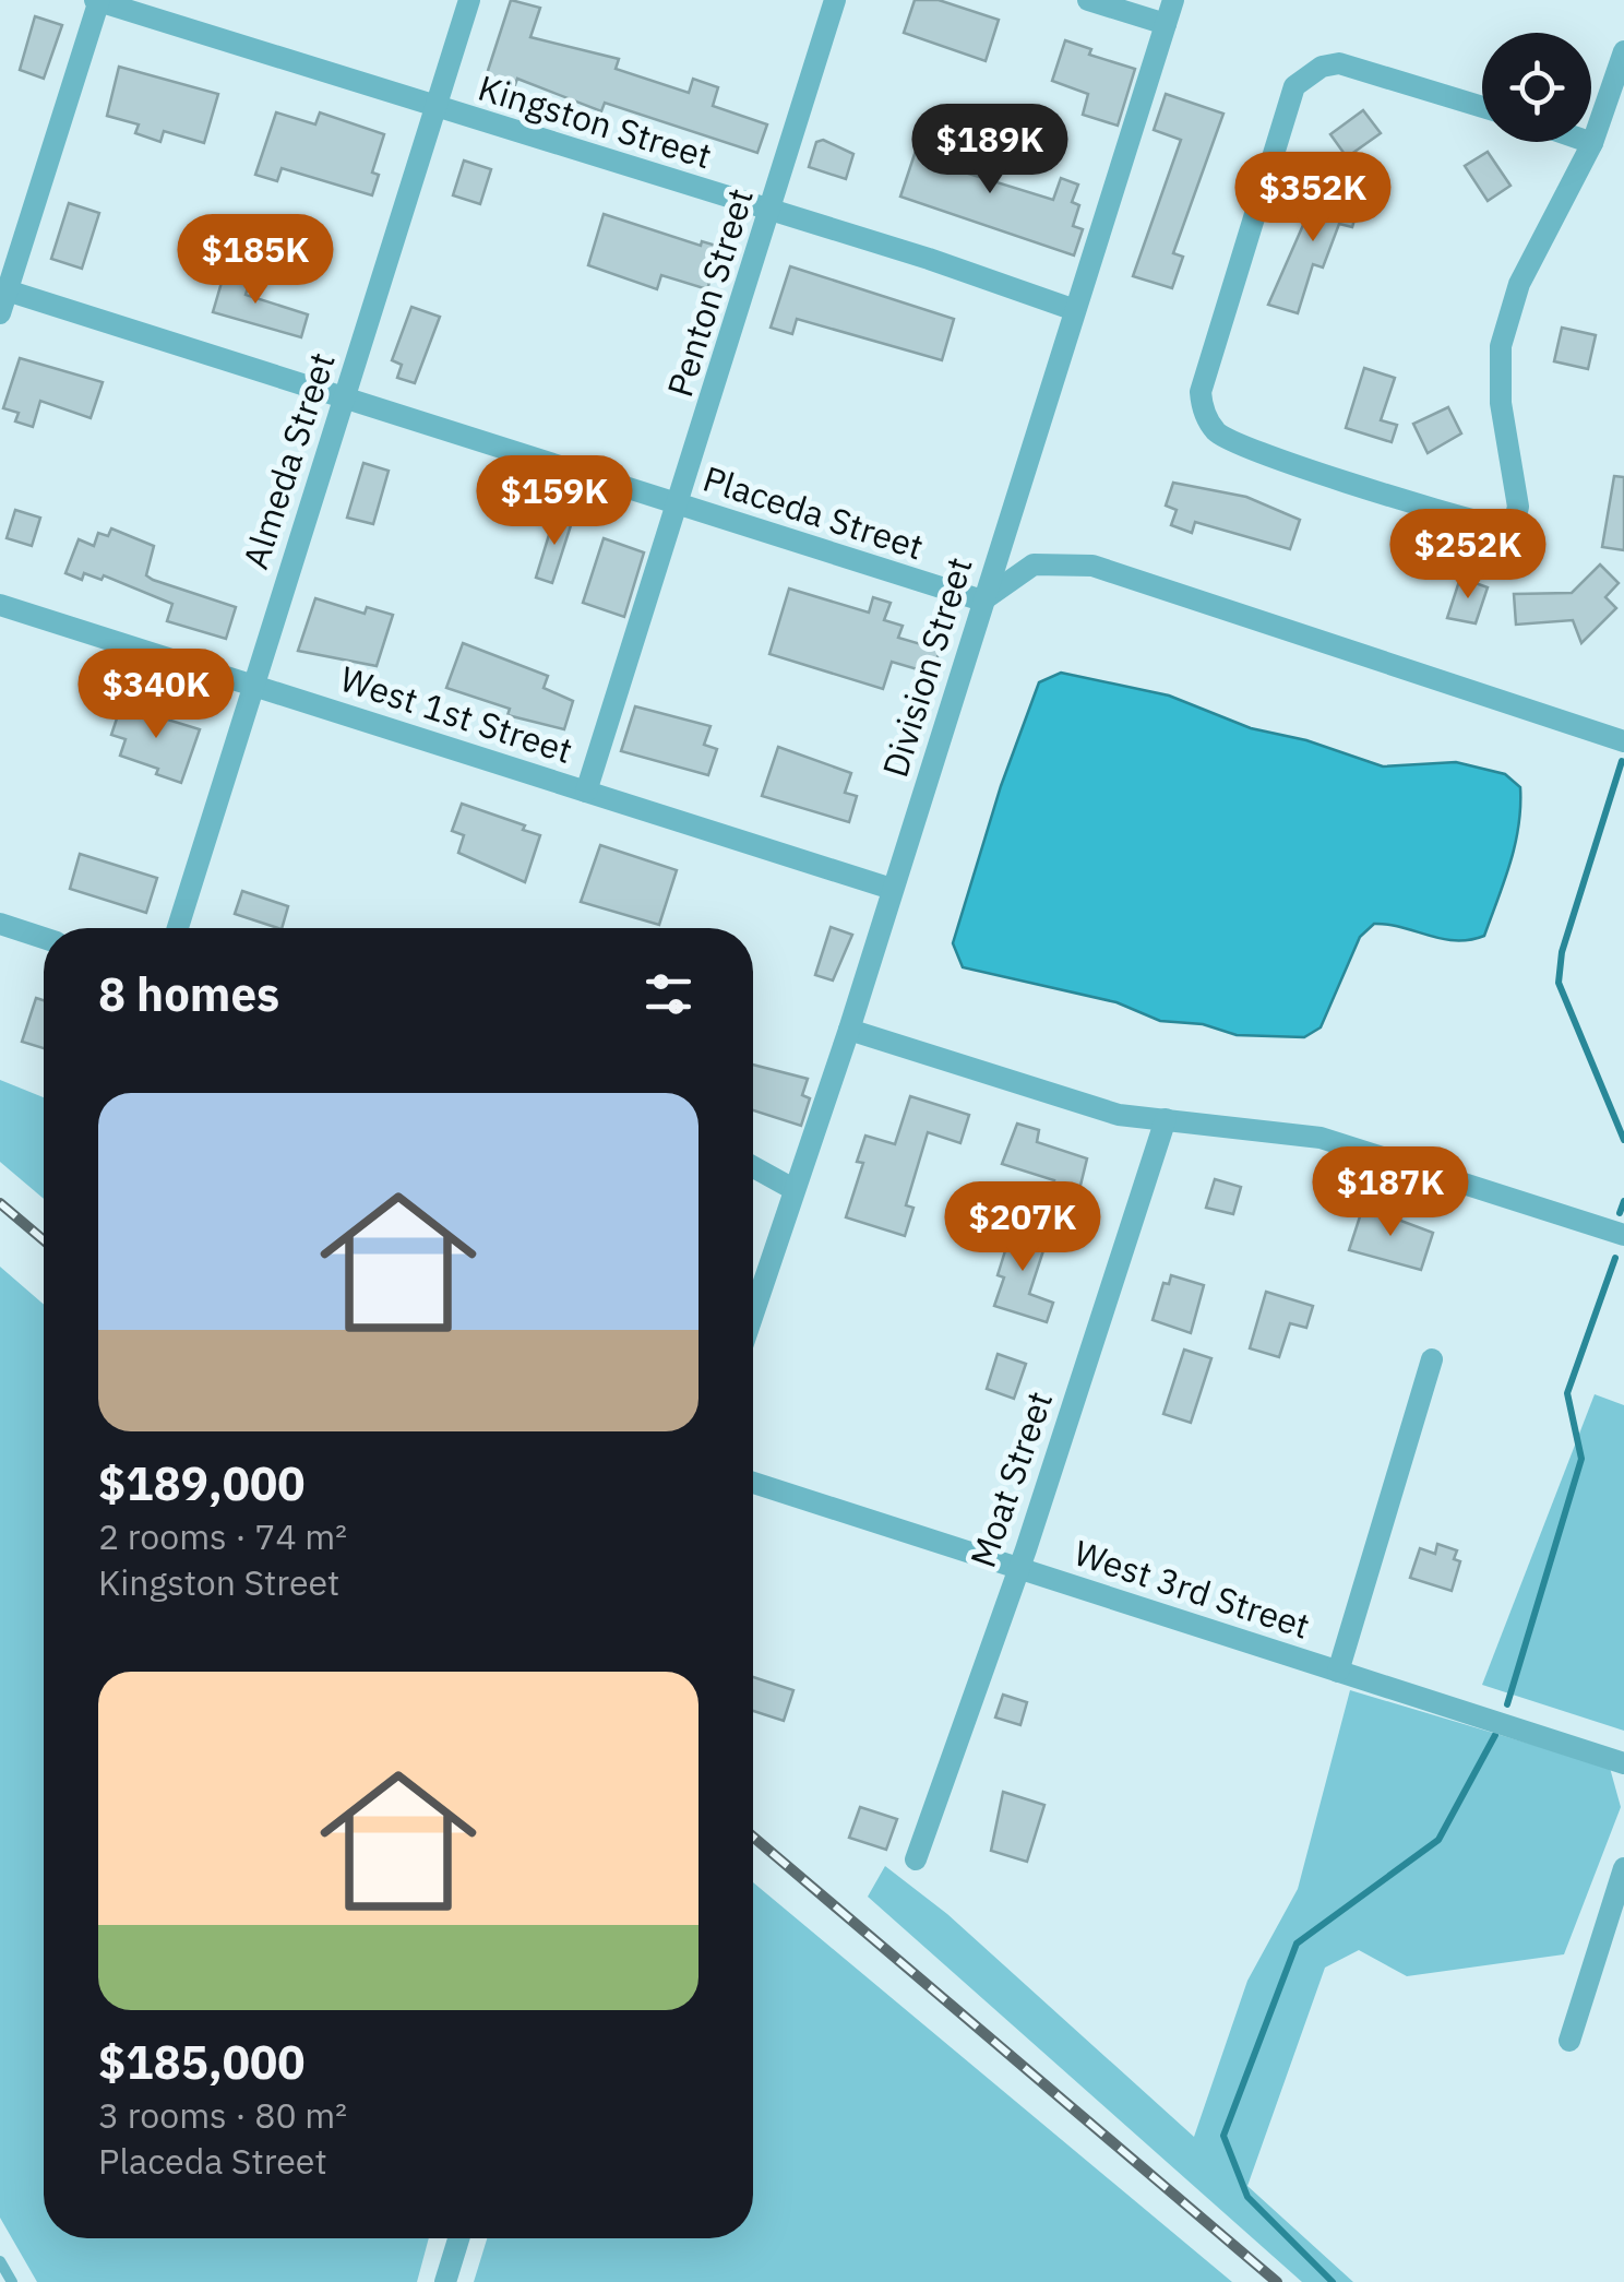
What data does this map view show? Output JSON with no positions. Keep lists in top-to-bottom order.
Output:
{
  "streets": {
    "street": [
      "Kingston Street",
      "Penton Street",
      "Almeda Street",
      "Placeda Street",
      "Division Street",
      "West 1st Street",
      "Moat Street",
      "West 3rd Street"
    ]
  },
  "crossings": [
    ["Kingston Street", "Penton Street"],
    ["Kingston Street", "Almeda Street"],
    ["Kingston Street", "Division Street"],
    ["Penton Street", "Placeda Street"],
    ["Penton Street", "West 1st Street"],
    ["Almeda Street", "Placeda Street"],
    ["Almeda Street", "West 1st Street"],
    ["Placeda Street", "Division Street"],
    ["Division Street", "West 1st Street"],
    ["Moat Street", "West 3rd Street"]
  ],
  "page": {
    "price": [
      "$189K",
      "$352K",
      "$185K",
      "$159K",
      "$252K",
      "$340K",
      "$187K",
      "$207K"
    ],
    "heading": "8 homes",
    "list": [
      {
        "name": "$189,000",
        "note": "2 rooms · 74 m² · Kingston Street"
      },
      {
        "name": "$185,000",
        "note": "3 rooms · 80 m² · Placeda Street"
      }
    ]
  }
}
